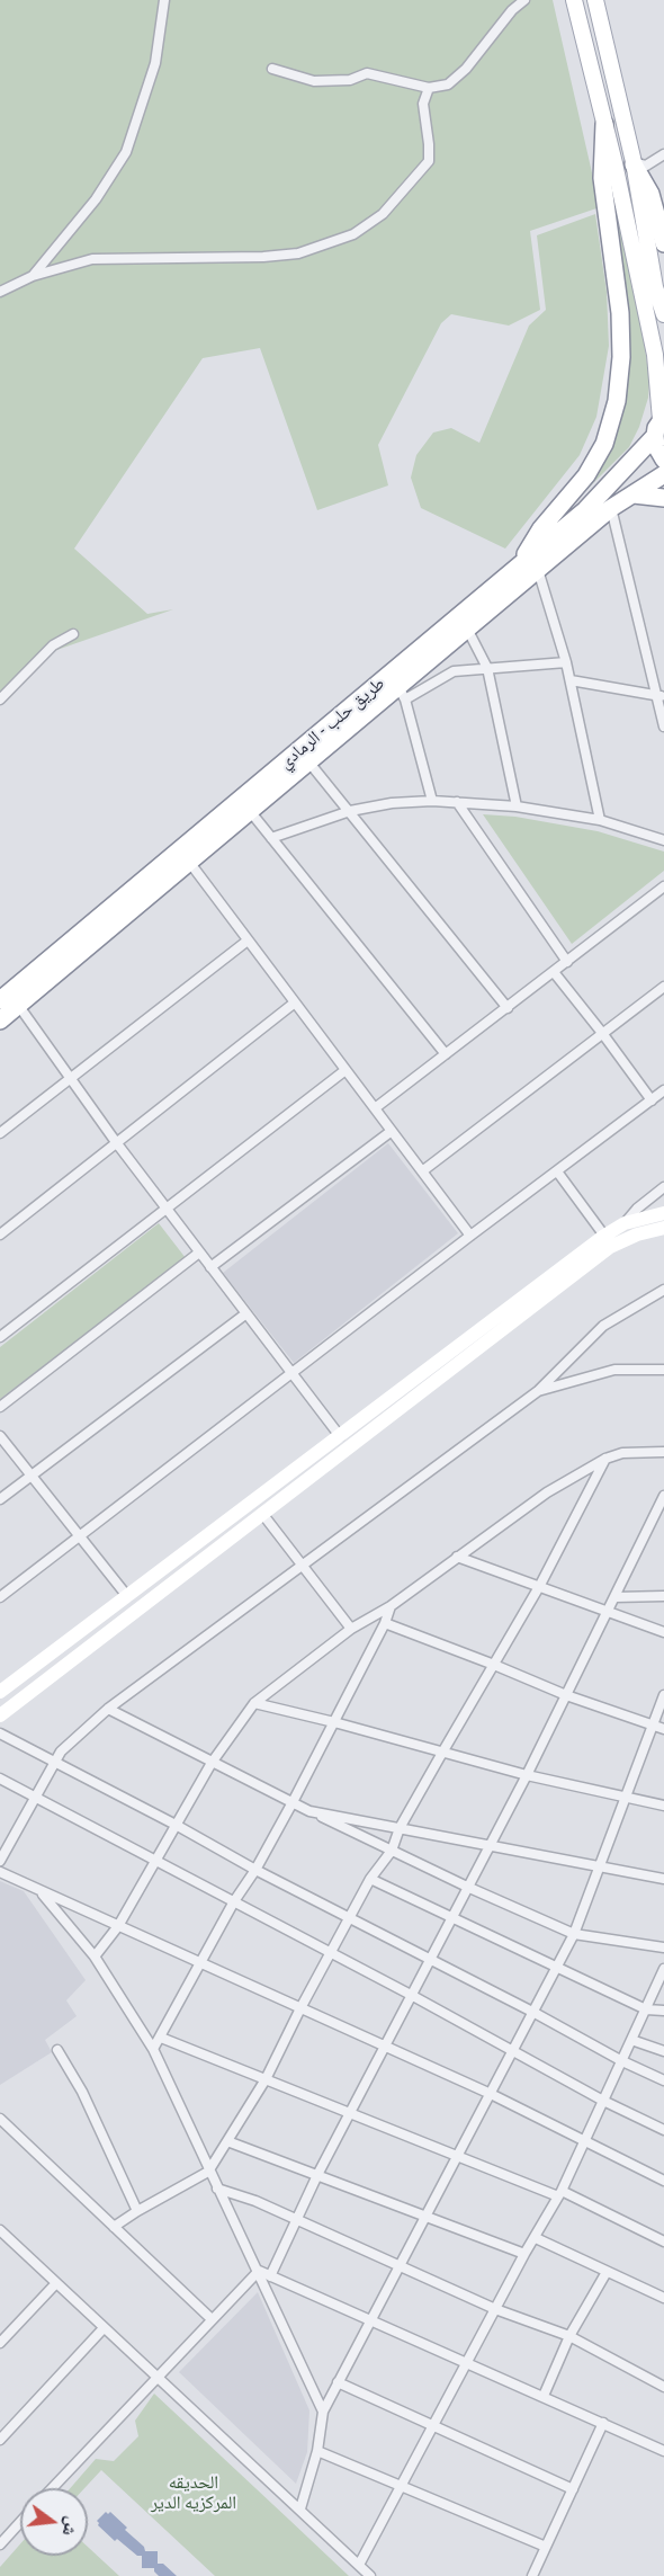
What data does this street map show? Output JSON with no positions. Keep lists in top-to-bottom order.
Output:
{
  "streets": {
    "highway": ["طريق حلب - الرمادي"]
  },
  "parks": ["الحديقه المركزيه الدير"],
  "north": "right"
}
